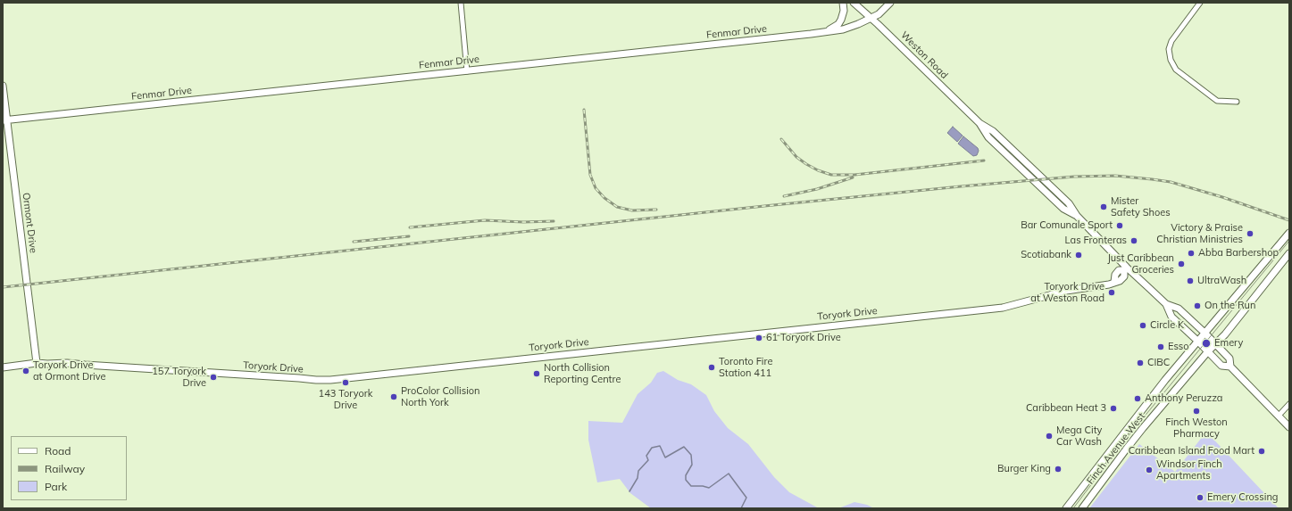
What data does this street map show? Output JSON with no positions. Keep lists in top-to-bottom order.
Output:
{
  "streets": {
    "street": [
      "Fenmar Drive",
      "Weston Road",
      "Ormont Drive",
      "Toryork Drive",
      "Finch Avenue West"
    ]
  },
  "crossings": [
    ["Fenmar Drive", "Weston Road"],
    ["Fenmar Drive", "Ormont Drive"],
    ["Weston Road", "Toryork Drive"],
    ["Weston Road", "Finch Avenue West"],
    ["Ormont Drive", "Toryork Drive"]
  ],
  "places": [
    "Mister Safety Shoes",
    "Bar Comunale Sport",
    "Victory & Praise Christian Ministries",
    "Las Fronteras",
    "Abba Barbershop",
    "Scotiabank",
    "Just Caribbean Groceries",
    "UltraWash",
    "Toryork Drive at Weston Road",
    "On the Run",
    "Circle K",
    "61 Toryork Drive",
    "Emery",
    "Esso",
    "CIBC",
    "Toronto Fire Station 411",
    "Toryork Drive at Ormont Drive",
    "North Collision Reporting Centre",
    "157 Toryork Drive",
    "143 Toryork Drive",
    "ProColor Collision North York",
    "Anthony Peruzza",
    "Caribbean Heat 3",
    "Finch Weston Pharmacy",
    "Mega City Car Wash",
    "Caribbean Island Food Mart",
    "Burger King",
    "Windsor Finch Apartments",
    "Emery Crossing"
  ],
  "legend": ["Road", "Railway", "Park"]
}
